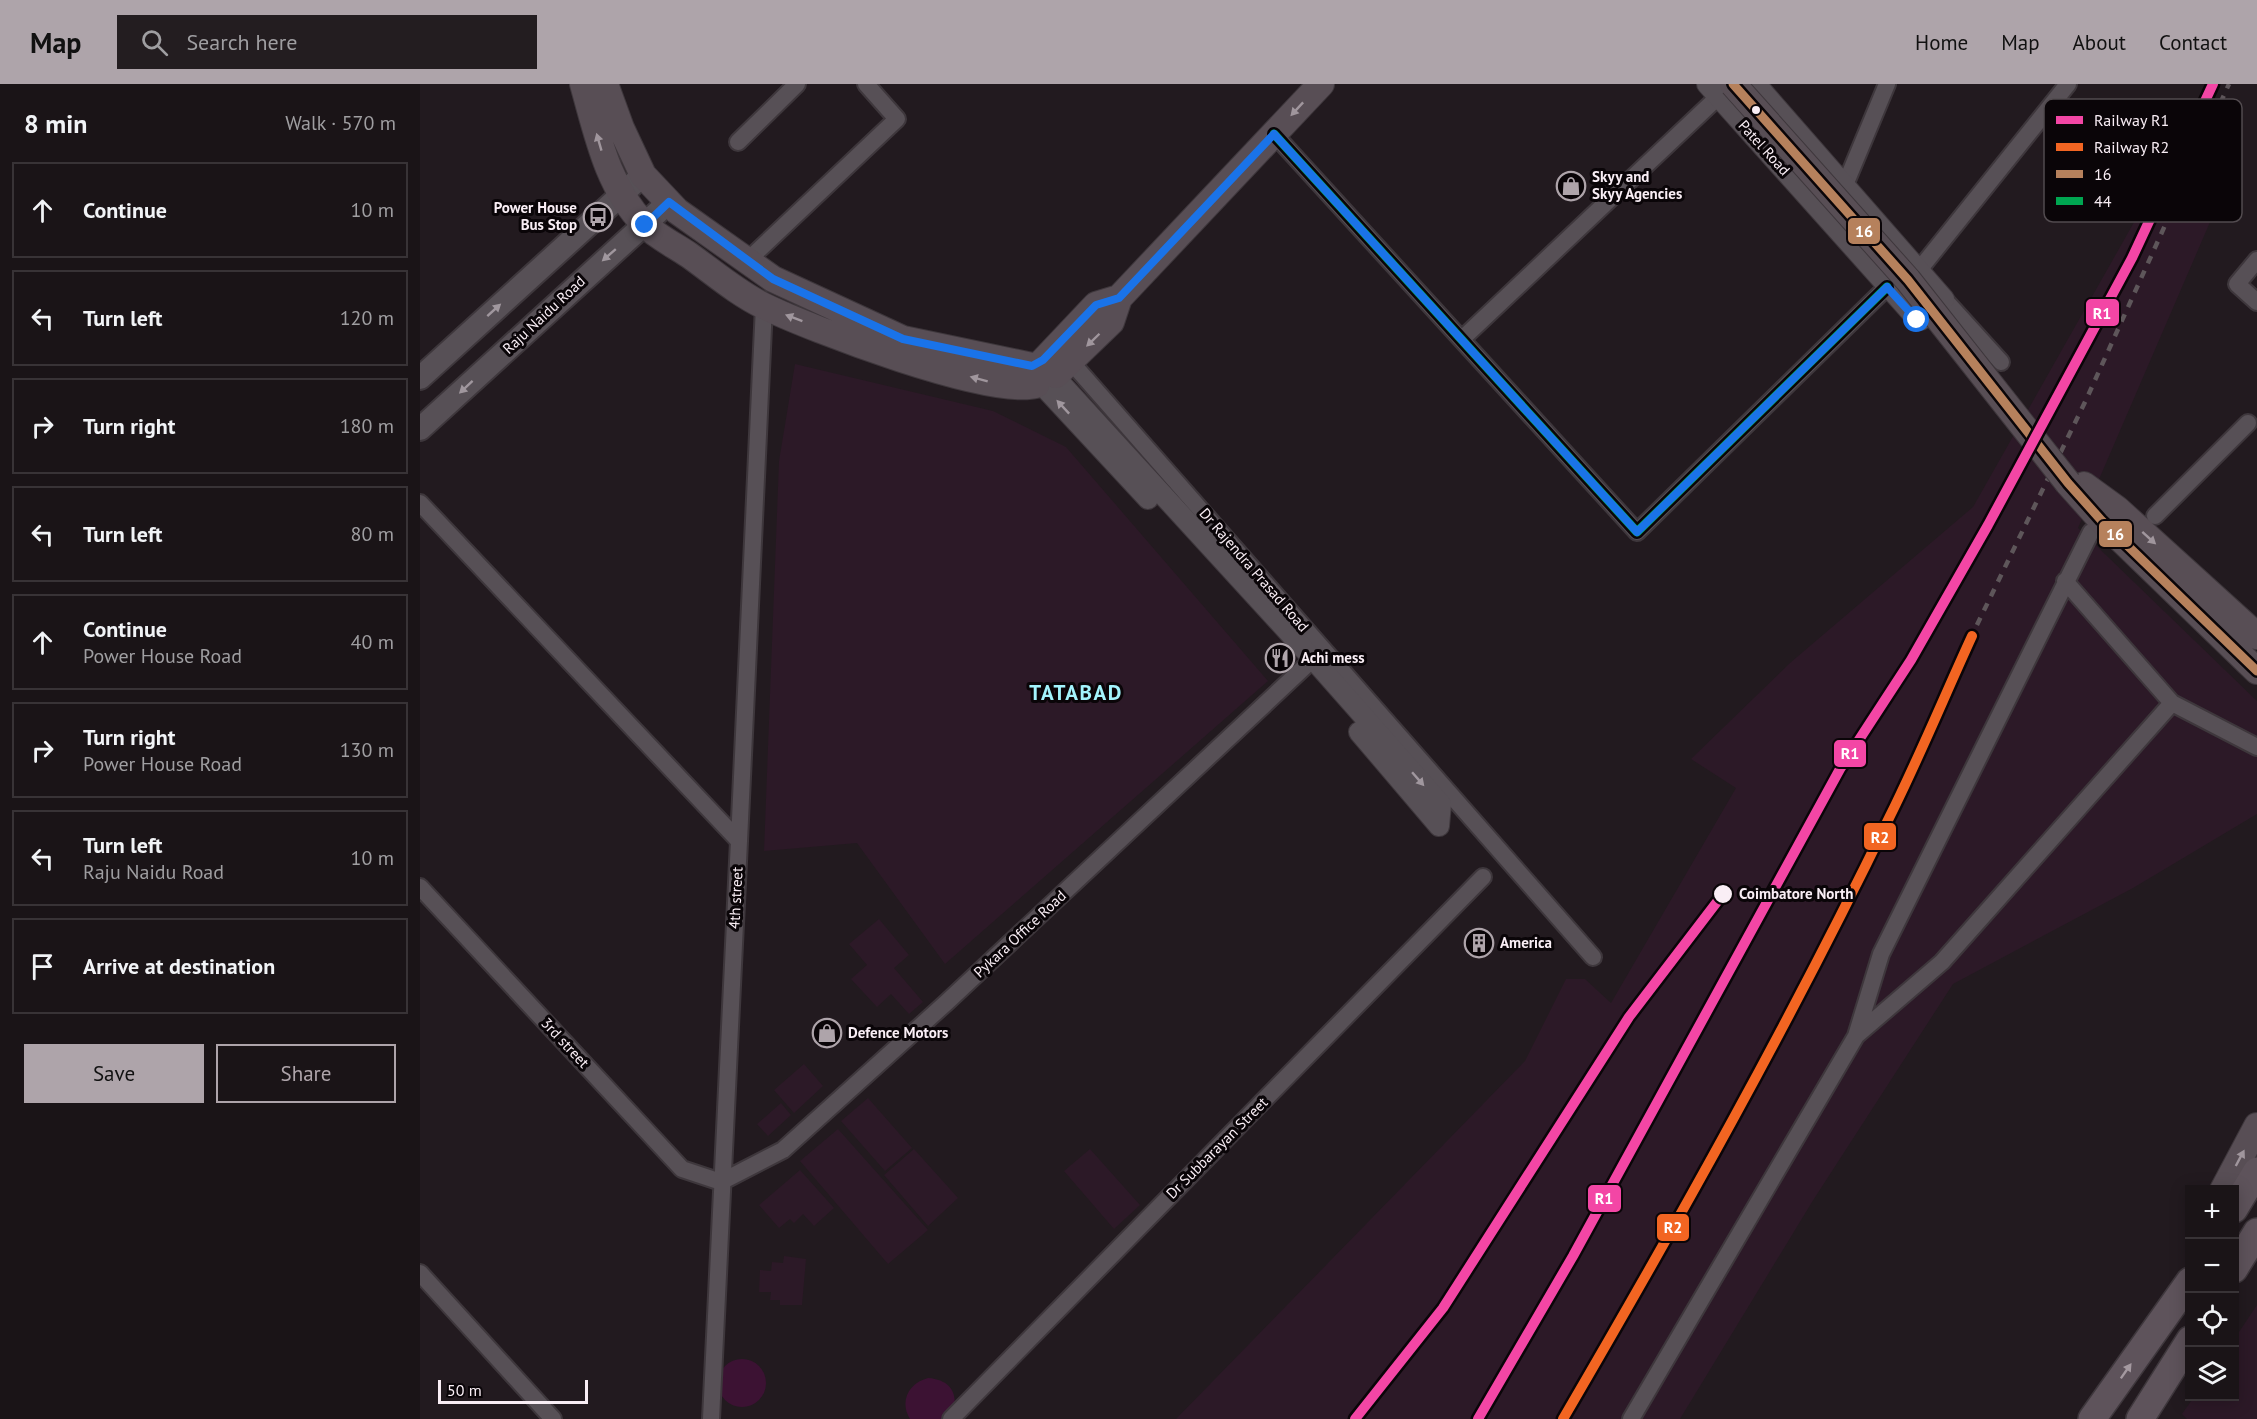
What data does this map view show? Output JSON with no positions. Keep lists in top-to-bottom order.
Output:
{
  "streets": {
    "main road": ["Raju Naidu Road"],
    "street": [
      "Patel Road",
      "Dr Rajendra Prasad Road",
      "4th street",
      "Pykara Office Road",
      "3rd street",
      "Dr Subbarayan Street"
    ]
  },
  "crossings": [
    ["4th street", "Pykara Office Road"],
    ["4th street", "3rd street"],
    ["Pykara Office Road", "3rd street"]
  ],
  "districts": ["TATABAD"],
  "places": {
    "shop": ["Skyy and Skyy Agencies", "Defence Motors"],
    "bus stop": ["Power House Bus Stop"],
    "restaurant": ["Achi mess"],
    "other": ["Coimbatore North"],
    "building": ["America"]
  },
  "lines": [
    "rail line R1",
    "transit line 16",
    "transit line 44",
    "rail line R2"
  ],
  "legend": [
    "Railway R1",
    "Railway R2",
    "16",
    "44"
  ],
  "scale_bar": "50 m",
  "page": {
    "header": "Map",
    "search": "Search here",
    "nav": [
      "Home",
      "Map",
      "About",
      "Contact"
    ],
    "heading": ["8 min", "Walk · 570 m"],
    "list": [
      ["Continue", "10 m"],
      ["Turn left", "120 m"],
      ["Turn right", "180 m"],
      ["Turn left", "80 m"],
      ["Continue", "Power House Road", "40 m"],
      ["Turn right", "Power House Road", "130 m"],
      ["Turn left", "Raju Naidu Road", "10 m"],
      "Arrive at destination"
    ],
    "buttons": ["Save", "Share"],
    "map_buttons": ["+", "−"],
    "scale": "50 m"
  }
}
